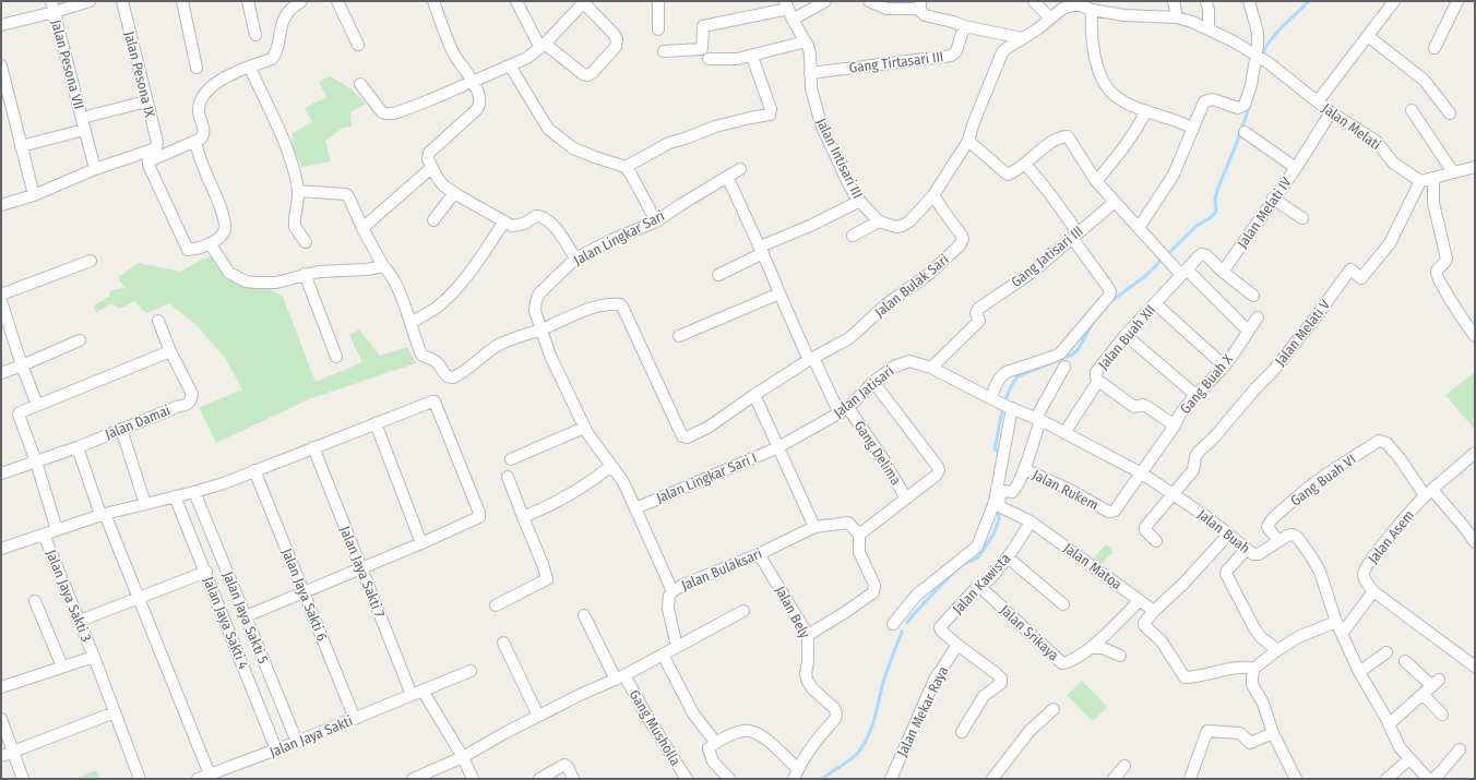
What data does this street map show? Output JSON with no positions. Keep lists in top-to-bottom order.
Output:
{
  "streets": {
    "street": [
      "Gang Tirtasari III",
      "Jalan Pesona VII",
      "Jalan Pesona IX",
      "Jalan Melati",
      "Jalan Intisari III",
      "Jalan Melati IV",
      "Jalan Lingkar Sari",
      "Gang Jatisari III",
      "Jalan Bulak Sari",
      "Jalan Melati V",
      "Jalan Buah XII",
      "Gang Buah X",
      "Jalan Jatisari",
      "Jalan Damai",
      "Gang Delima",
      "Jalan Lingkar Sari I",
      "Gang Buah VI",
      "Jalan Rukem",
      "Jalan Buah",
      "Jalan Asem",
      "Jalan Matoa",
      "Jalan Bulaksari",
      "Jalan Jaya Sakti 7",
      "Jalan Kawista",
      "Jalan Jaya Sakti 6",
      "Jalan Jaya Sakti 3",
      "Jalan Bely",
      "Jalan Jaya Sakti 5",
      "Jalan Jaya Sakti 4",
      "Jalan Srikaya",
      "Jalan Mekar Raya",
      "Gang Musholla",
      "Jalan Jaya Sakti"
    ]
  },
  "crossings": [
    ["Gang Tirtasari III", "Jalan Intisari III"],
    ["Jalan Pesona VII", "Jalan Pesona IX"],
    ["Jalan Melati", "Jalan Melati IV"],
    ["Jalan Melati", "Jalan Melati V"],
    ["Jalan Lingkar Sari", "Jalan Bulak Sari"],
    ["Jalan Lingkar Sari", "Jalan Lingkar Sari I"],
    ["Jalan Lingkar Sari", "Jalan Bulaksari"],
    ["Gang Jatisari III", "Jalan Jatisari"],
    ["Jalan Bulak Sari", "Gang Delima"],
    ["Jalan Melati V", "Jalan Buah"],
    ["Jalan Buah XII", "Jalan Buah"],
    ["Gang Buah X", "Jalan Rukem"],
    ["Gang Buah X", "Jalan Buah"],
    ["Jalan Jatisari", "Gang Delima"],
    ["Jalan Jatisari", "Jalan Lingkar Sari I"],
    ["Jalan Jatisari", "Jalan Buah"],
    ["Gang Buah VI", "Jalan Buah"],
    ["Gang Buah VI", "Jalan Asem"],
    ["Jalan Rukem", "Jalan Buah"],
    ["Jalan Matoa", "Jalan Kawista"],
    ["Jalan Matoa", "Jalan Srikaya"],
    ["Jalan Bulaksari", "Jalan Bely"],
    ["Jalan Jaya Sakti 7", "Jalan Jaya Sakti"],
    ["Jalan Kawista", "Jalan Srikaya"],
    ["Jalan Kawista", "Jalan Mekar Raya"],
    ["Jalan Jaya Sakti 6", "Jalan Jaya Sakti"],
    ["Jalan Jaya Sakti 5", "Jalan Jaya Sakti"],
    ["Jalan Jaya Sakti 4", "Jalan Jaya Sakti"]
  ]
}
